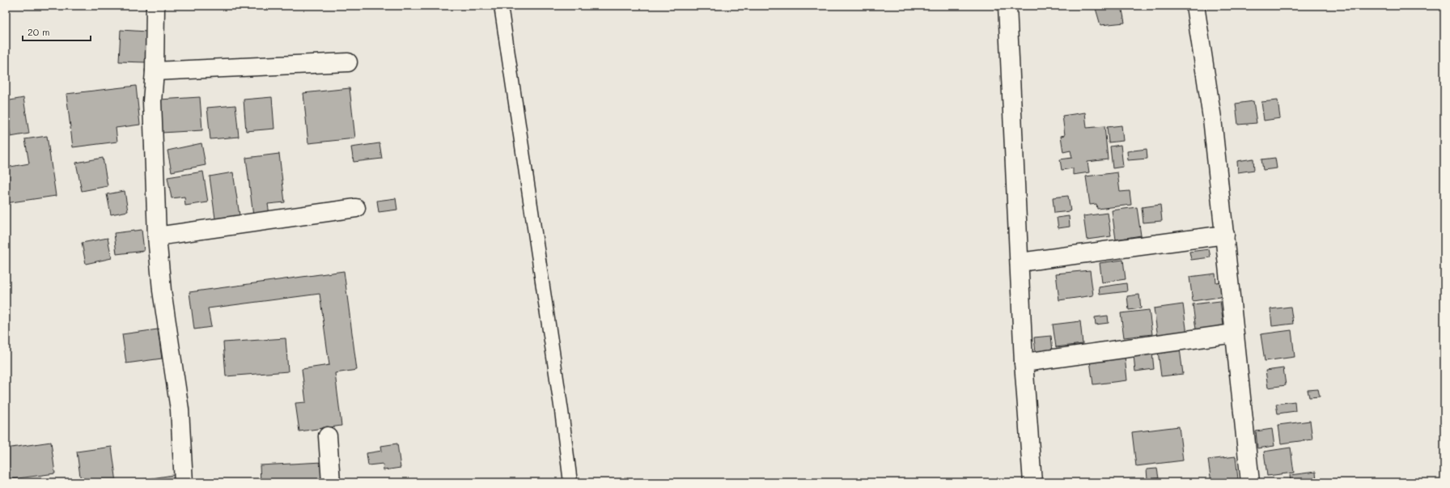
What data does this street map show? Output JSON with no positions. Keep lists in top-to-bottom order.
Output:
{
  "scale_bar": "20 m"
}
